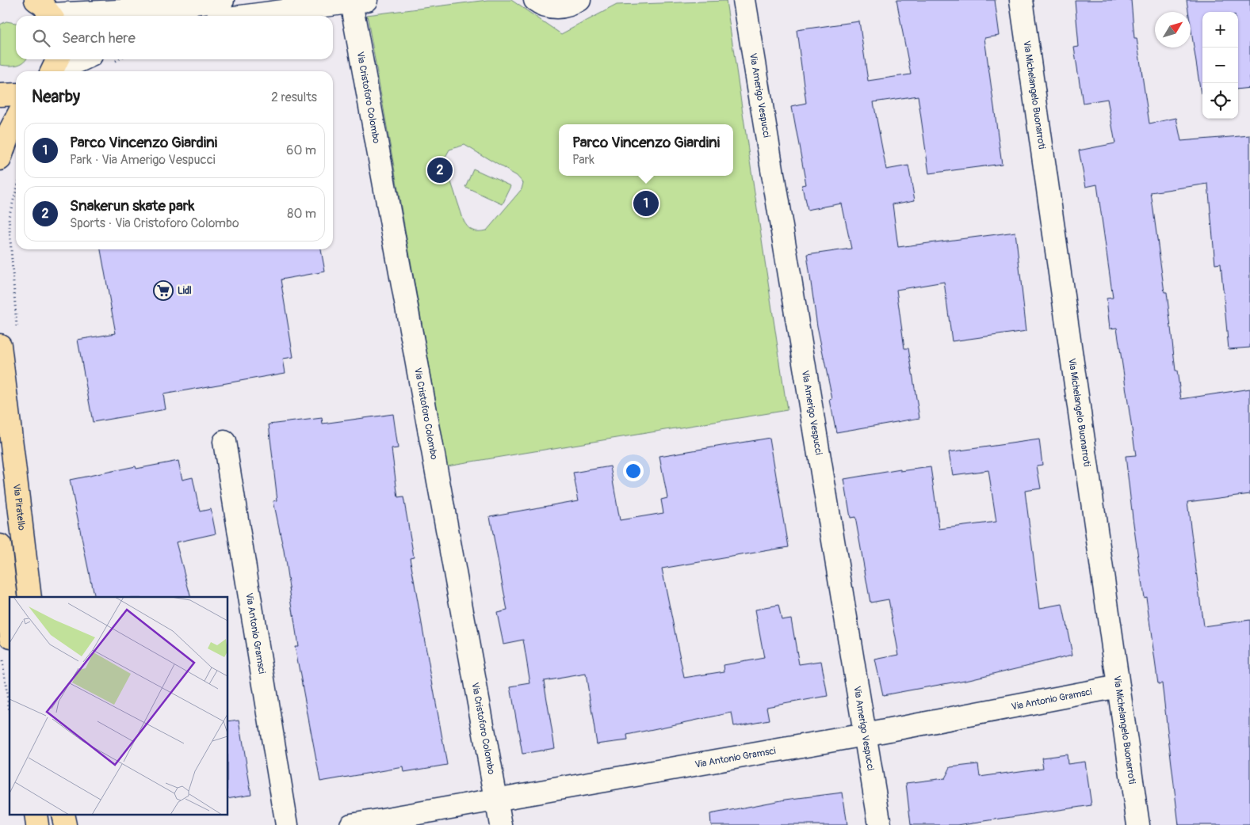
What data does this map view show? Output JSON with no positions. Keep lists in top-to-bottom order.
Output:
{
  "streets": {
    "main road": ["Via Piratello"],
    "street": [
      "Via Michelangelo Buonarroti",
      "Via Amerigo Vespucci",
      "Via Cristoforo Colombo",
      "Via Antonio Gramsci"
    ]
  },
  "crossings": [
    ["Via Michelangelo Buonarroti", "Via Antonio Gramsci"],
    ["Via Amerigo Vespucci", "Via Antonio Gramsci"],
    ["Via Cristoforo Colombo", "Via Antonio Gramsci"]
  ],
  "places": {
    "supermarket": ["Lidl"]
  },
  "north": "top right",
  "page": {
    "map_buttons": ["+", "−"],
    "search": "Search here",
    "heading": ["Nearby", "2 results"],
    "list": [
      {
        "mark": "1",
        "name": "Parco Vincenzo Giardini",
        "note": "Park · Via Amerigo Vespucci",
        "value": "60 m"
      },
      {
        "mark": "2",
        "name": "Snakerun skate park",
        "note": "Sports · Via Cristoforo Colombo",
        "value": "80 m"
      }
    ],
    "popup": ["Parco Vincenzo Giardini", "Park"],
    "pins": ["2", "1"]
  }
}
